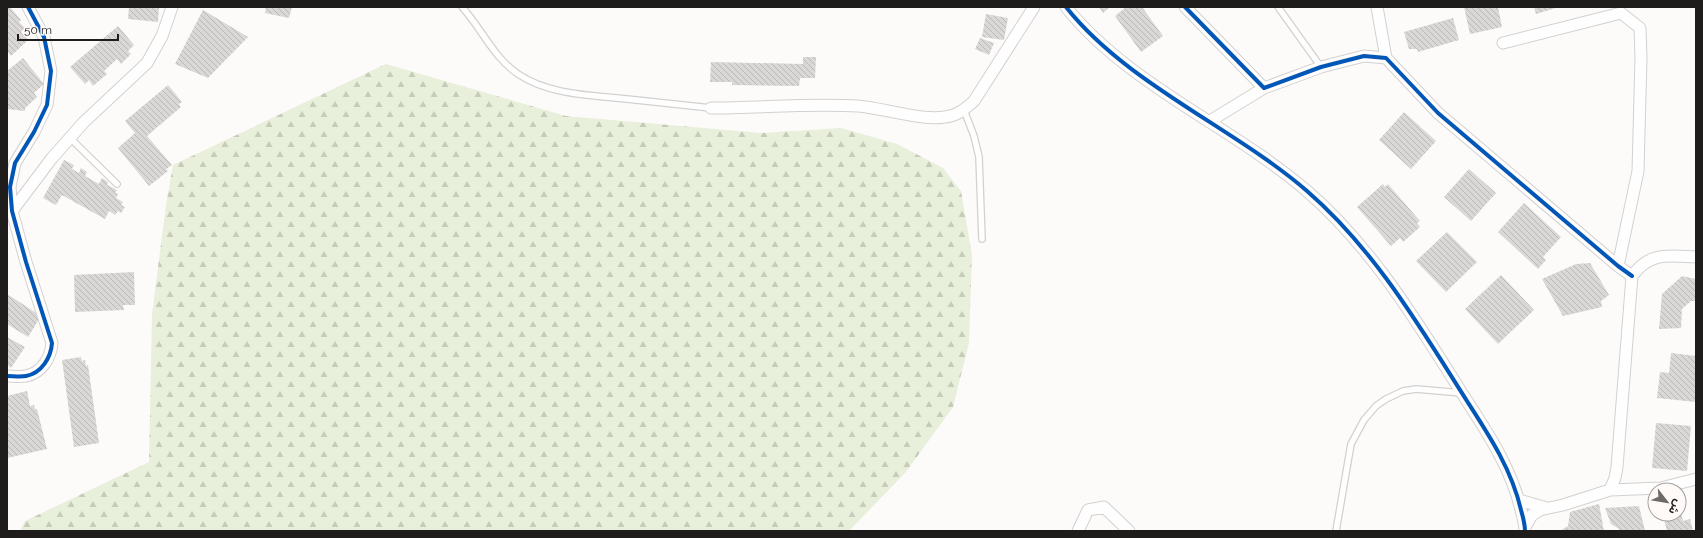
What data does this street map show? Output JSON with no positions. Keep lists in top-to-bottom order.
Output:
{
  "scale_bar": "50 m",
  "north": "bottom right"
}
